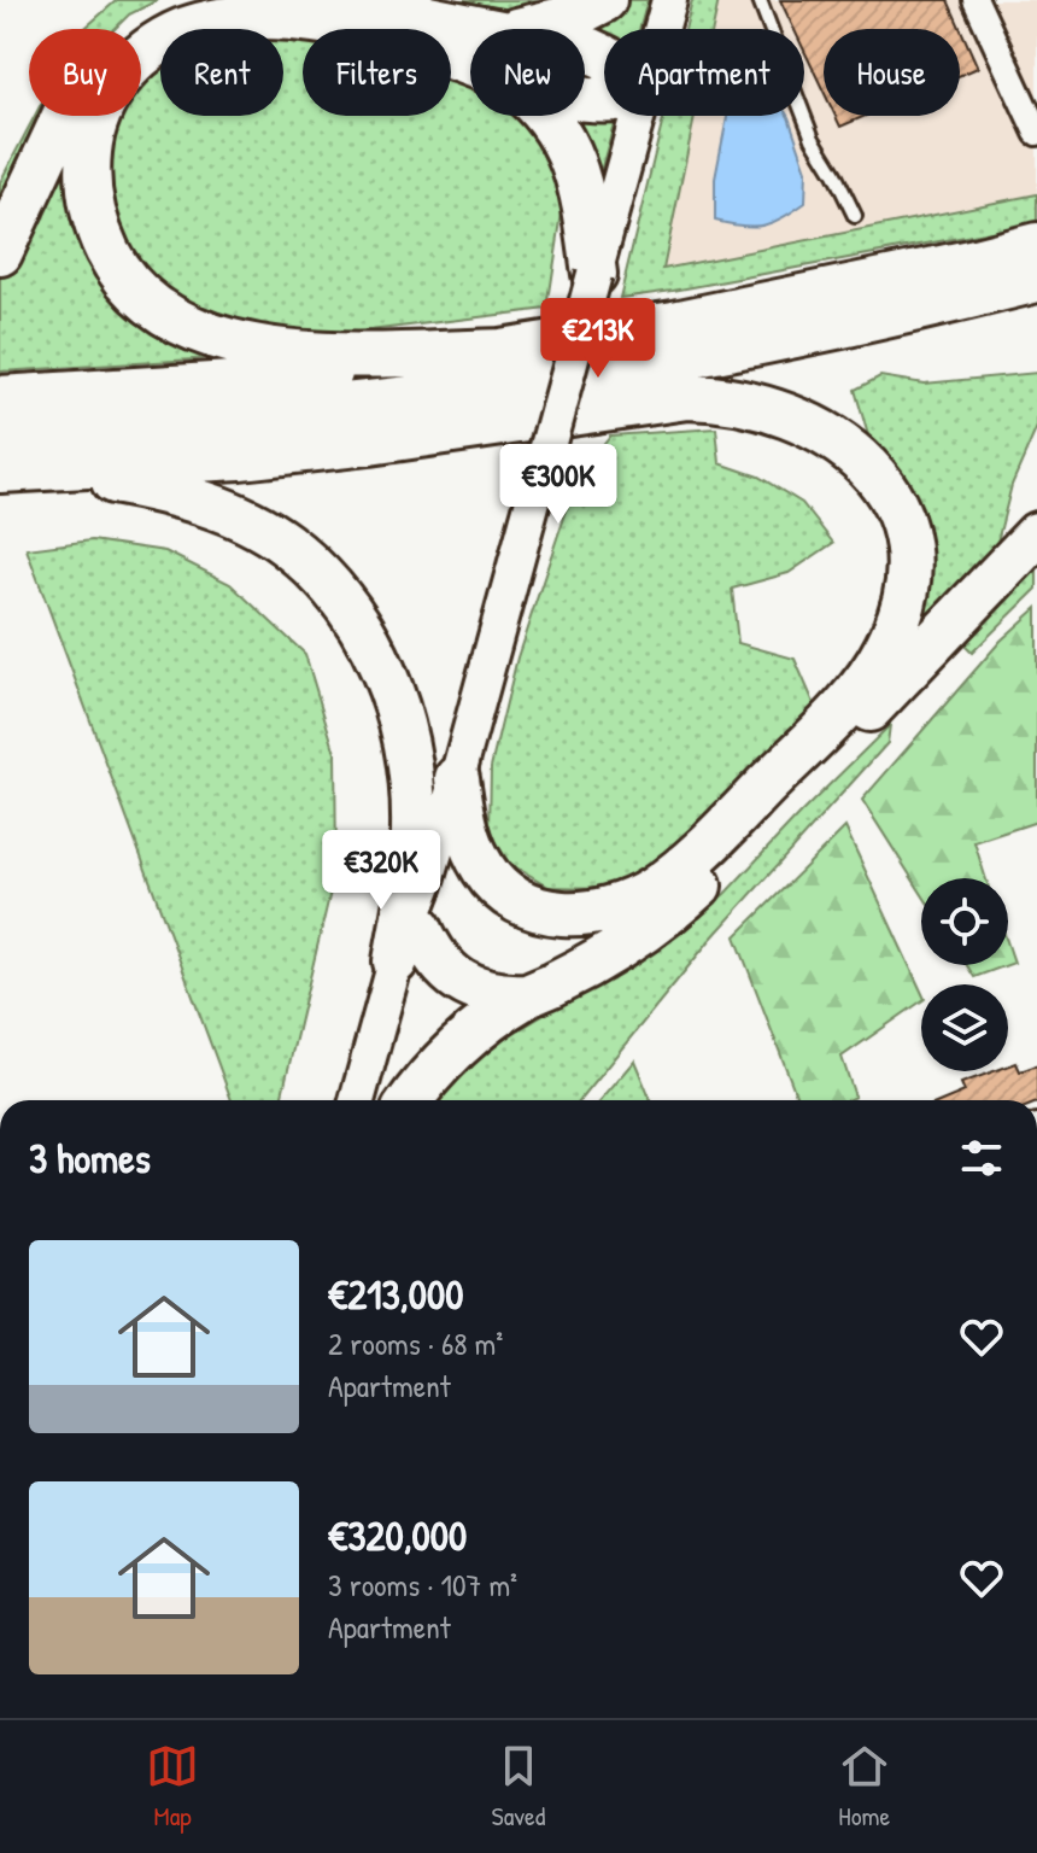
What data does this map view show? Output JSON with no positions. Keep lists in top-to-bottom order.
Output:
{
  "page": {
    "chip": [
      "Buy",
      "Rent",
      "Filters",
      "New",
      "Apartment",
      "House"
    ],
    "price": ["€213K", "€300K", "€320K"],
    "heading": "3 homes",
    "list": [
      {
        "name": "€213,000",
        "note": "2 rooms · 68 m² · Apartment"
      },
      {
        "name": "€320,000",
        "note": "3 rooms · 107 m² · Apartment"
      }
    ],
    "tabs": ["Map", "Saved", "Home"]
  }
}
